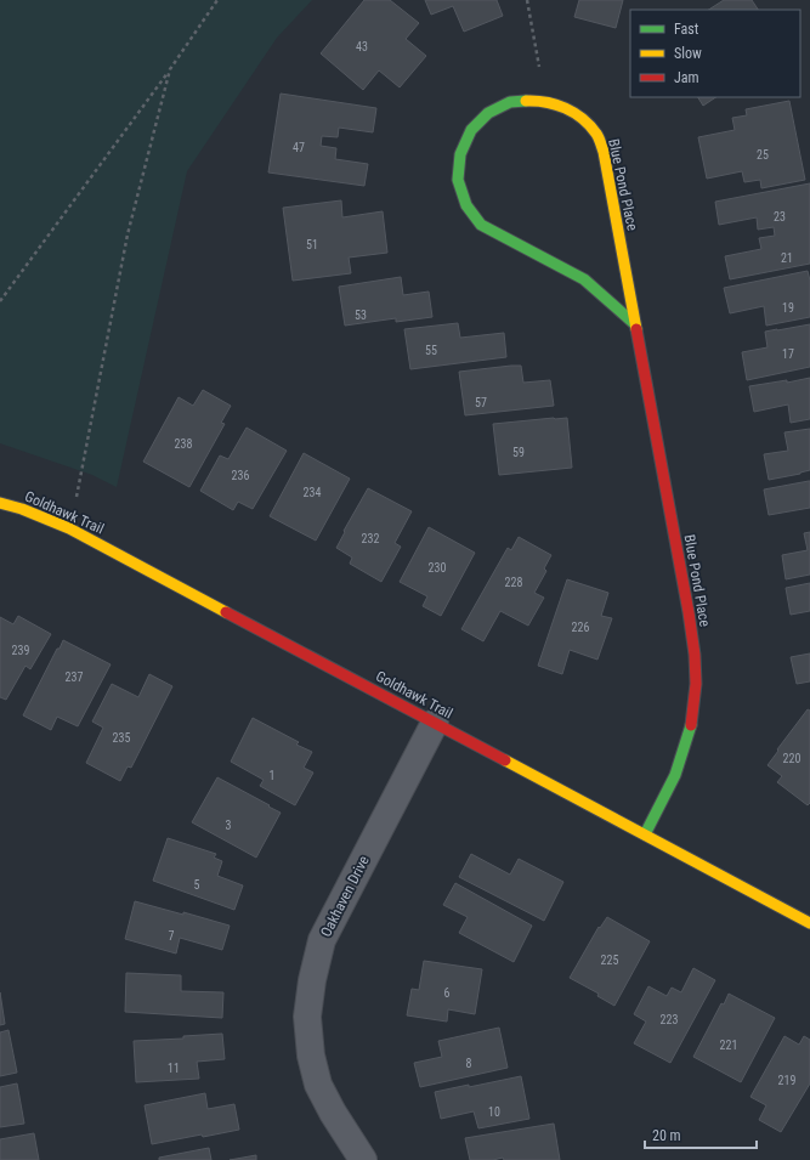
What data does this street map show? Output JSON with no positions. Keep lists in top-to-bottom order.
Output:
{
  "streets": {
    "street": ["Blue Pond Place", "Goldhawk Trail", "Oakhaven Drive"]
  },
  "crossings": [
    ["Blue Pond Place", "Goldhawk Trail"],
    ["Goldhawk Trail", "Oakhaven Drive"]
  ],
  "house_numbers": [
    "43",
    "47",
    "25",
    "23",
    "51",
    "21",
    "19",
    "53",
    "55",
    "17",
    "57",
    "238",
    "59",
    "236",
    "234",
    "232",
    "230",
    "228",
    "226",
    "239",
    "237",
    "235",
    "220",
    "1",
    "3",
    "5",
    "7",
    "225",
    "6",
    "223",
    "221",
    "8",
    "11",
    "219",
    "10"
  ],
  "legend": ["Fast", "Slow", "Jam"],
  "scale_bar": "20 m"
}
